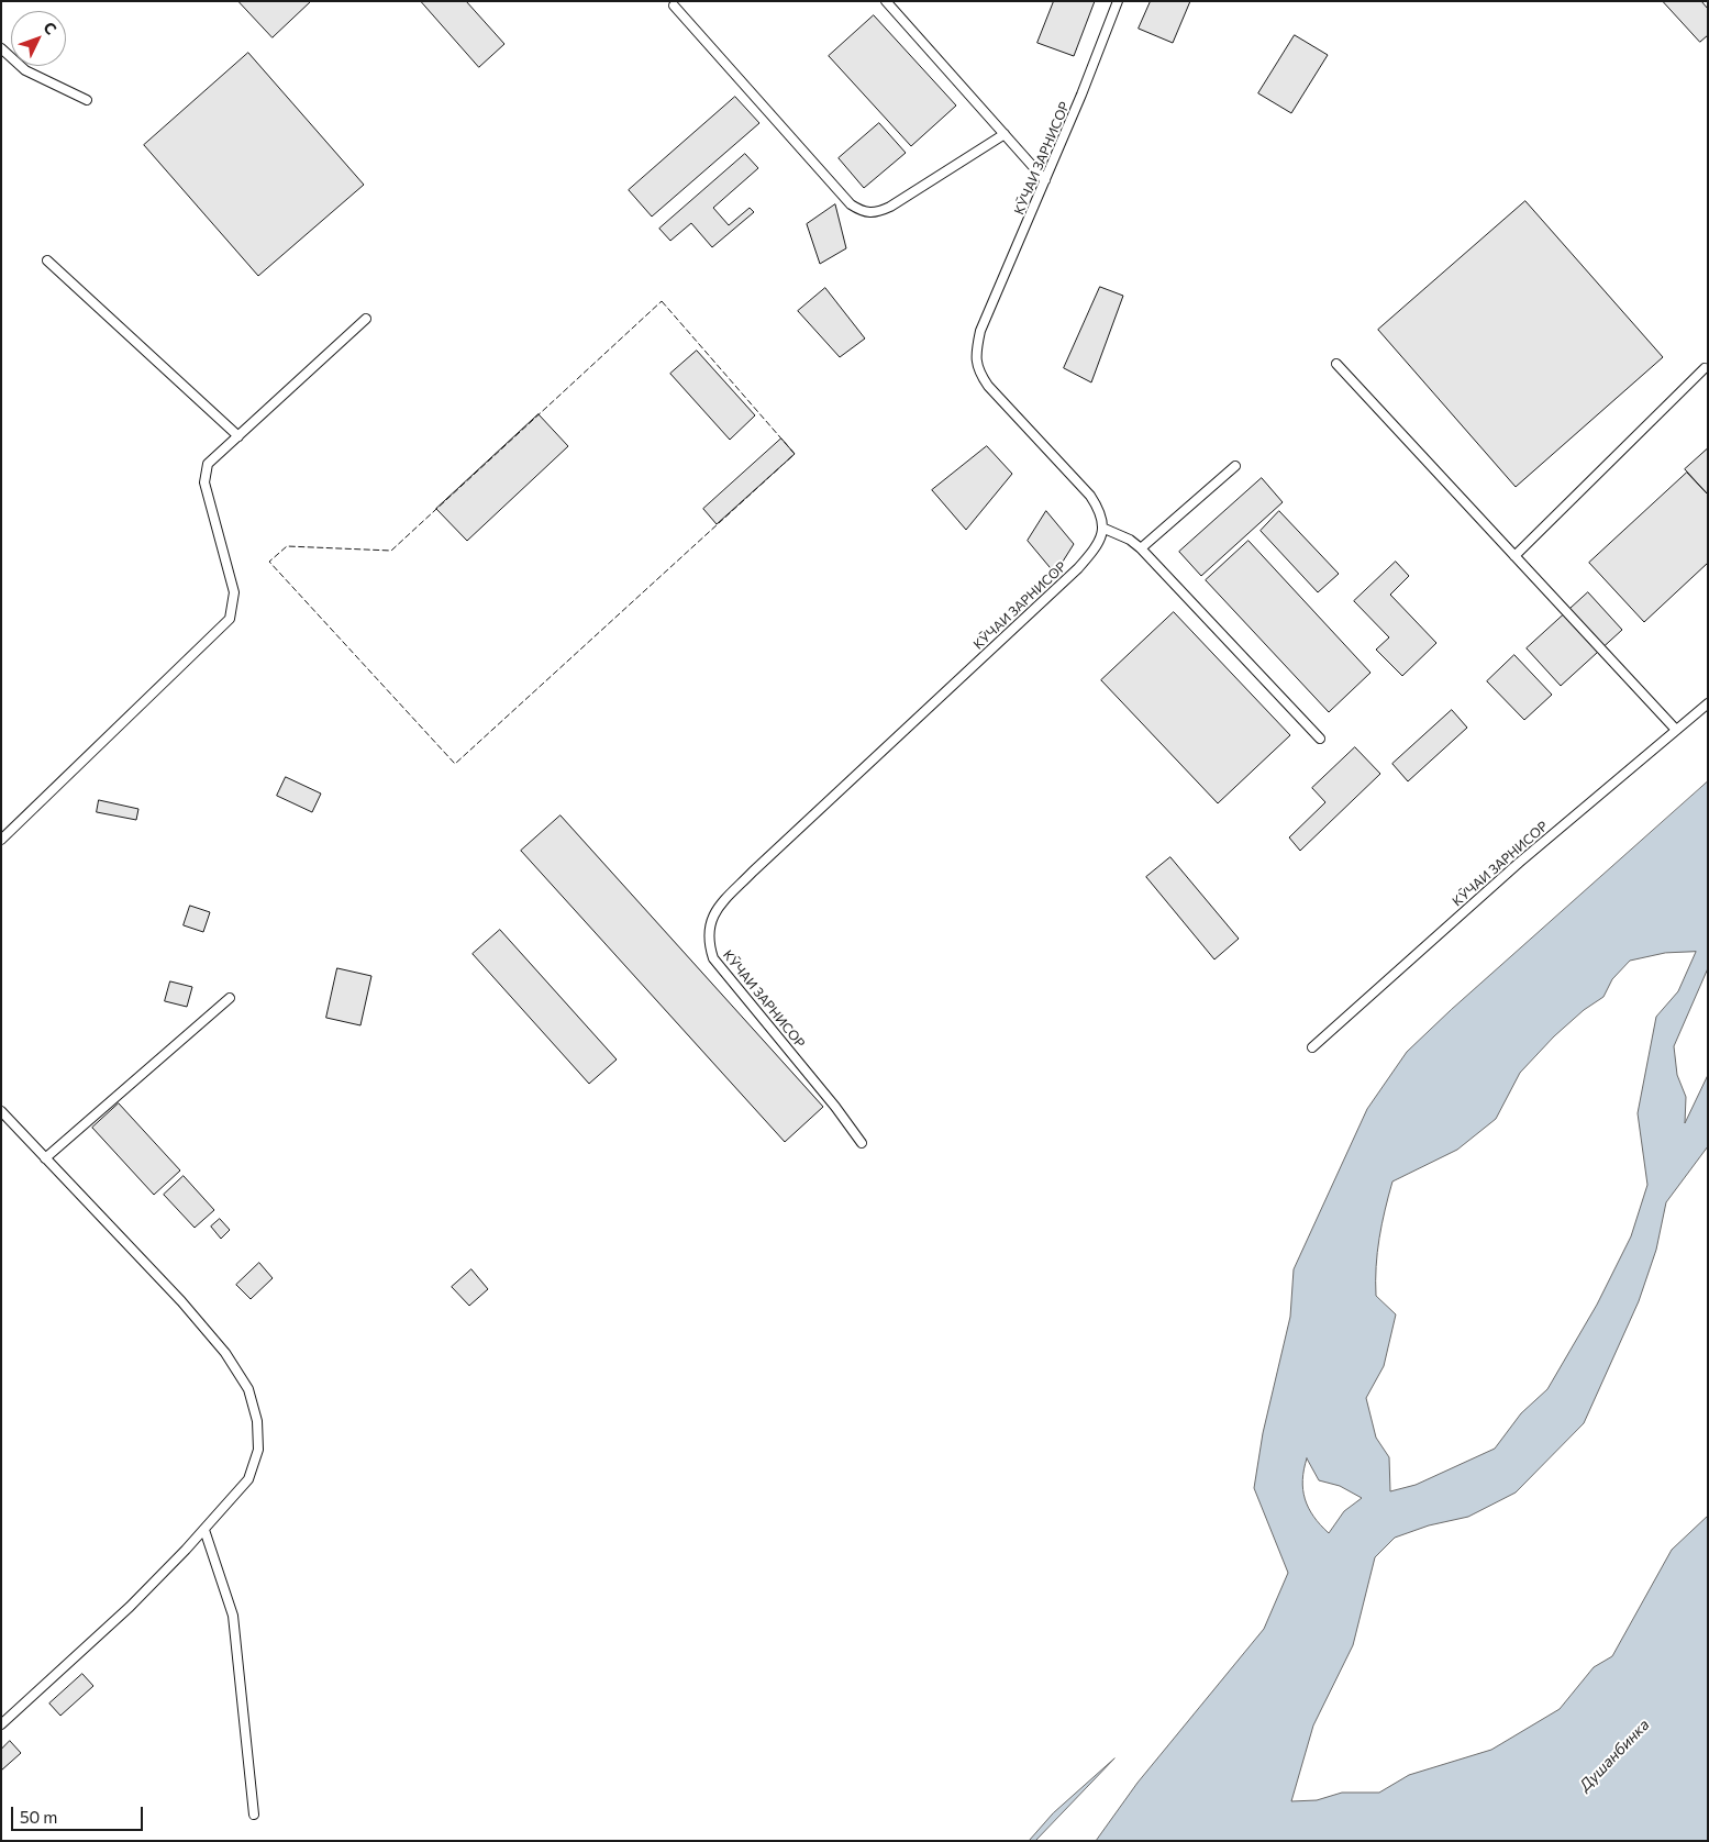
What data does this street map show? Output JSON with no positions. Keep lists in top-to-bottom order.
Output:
{
  "streets": {
    "lane": ["КӮЧАИ ЗАРНИСОР"]
  },
  "water": ["Душанбинка"],
  "scale_bar": "50 m",
  "north": "top right"
}
